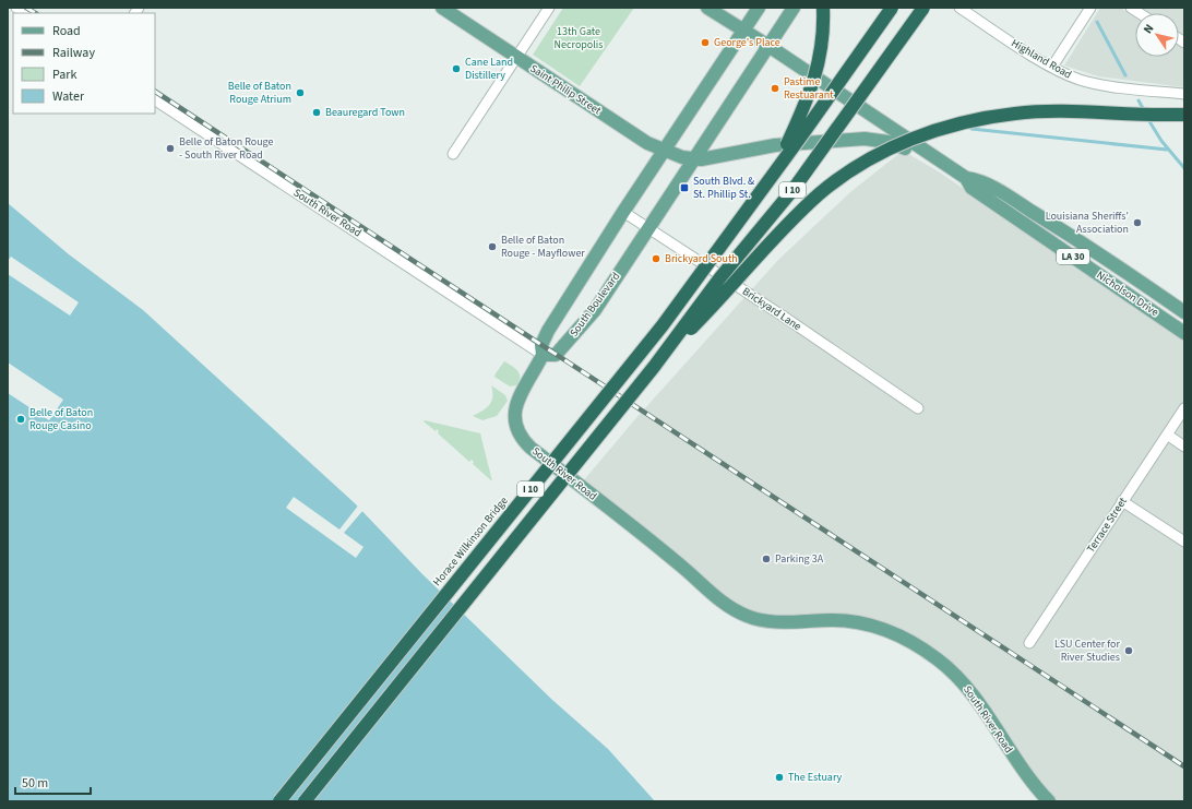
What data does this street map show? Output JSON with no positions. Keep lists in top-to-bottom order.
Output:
{
  "streets": {
    "highway": ["I 10", "Horace Wilkinson Bridge"],
    "main road": [
      "Saint Philip Street",
      "South River Road",
      "LA 30",
      "Nicholson Drive",
      "South Boulevard"
    ],
    "street": ["Highland Road", "Brickyard Lane", "Terrace Street"]
  },
  "crossings": [
    ["Saint Philip Street", "LA 30"],
    ["Saint Philip Street", "South Boulevard"],
    ["I 10", "Horace Wilkinson Bridge"],
    ["South River Road", "South Boulevard"],
    ["LA 30", "Nicholson Drive"],
    ["LA 30", "South Boulevard"],
    ["Nicholson Drive", "South Boulevard"],
    ["South Boulevard", "Brickyard Lane"]
  ],
  "parks": ["13th Gate Necropolis"],
  "places": {
    "other": [
      "George's Place",
      "Cane Land Distillery",
      "Pastime Restuarant",
      "Belle of Baton Rouge Atrium",
      "Beauregard Town",
      "Belle of Baton Rouge - South River Road",
      "Louisiana Sheriffs' Association",
      "Belle of Baton Rouge - Mayflower",
      "Brickyard South",
      "Belle of Baton Rouge Casino",
      "Parking 3A",
      "LSU Center for River Studies",
      "The Estuary"
    ],
    "transit": ["South Blvd. & St. Phillip St."]
  },
  "legend": [
    "Road",
    "Railway",
    "Park",
    "Water"
  ],
  "scale_bar": "50 m",
  "north": "top left"
}
